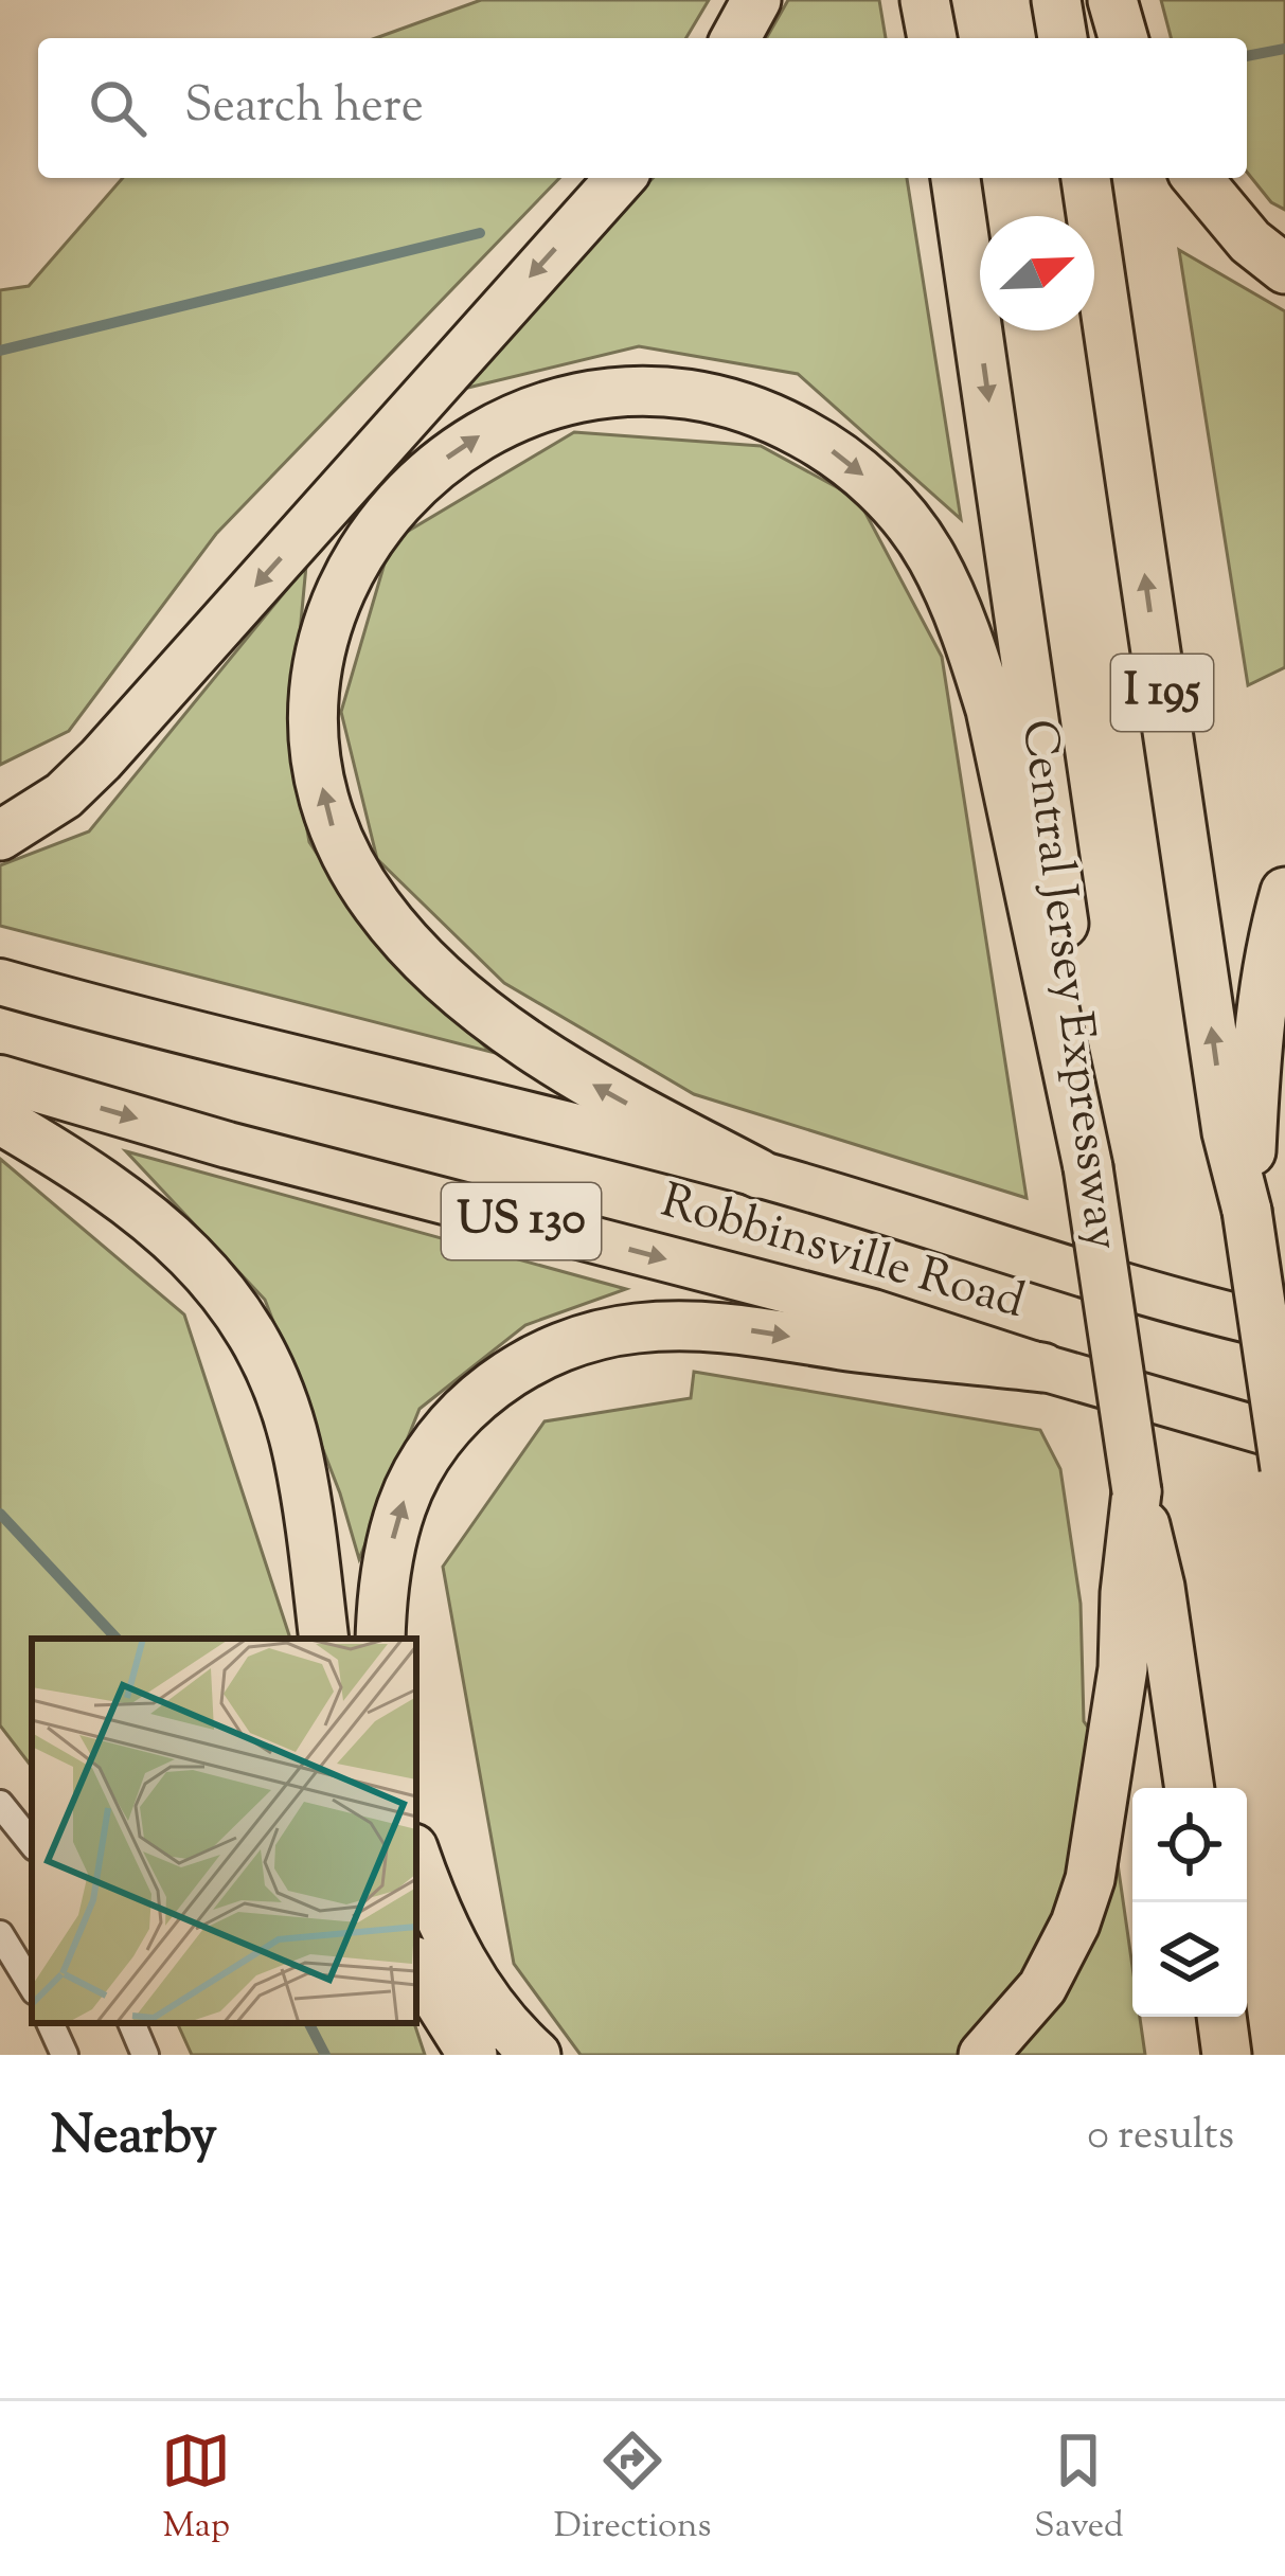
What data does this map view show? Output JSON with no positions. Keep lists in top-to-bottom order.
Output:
{
  "streets": {
    "highway": [
      "I 195",
      "Central Jersey Expressway",
      "US 130",
      "Robbinsville Road"
    ]
  },
  "north": "top right",
  "page": {
    "search": "Search here",
    "heading": ["Nearby", "0 results"],
    "nav": ["Map", "Directions", "Saved"]
  }
}
